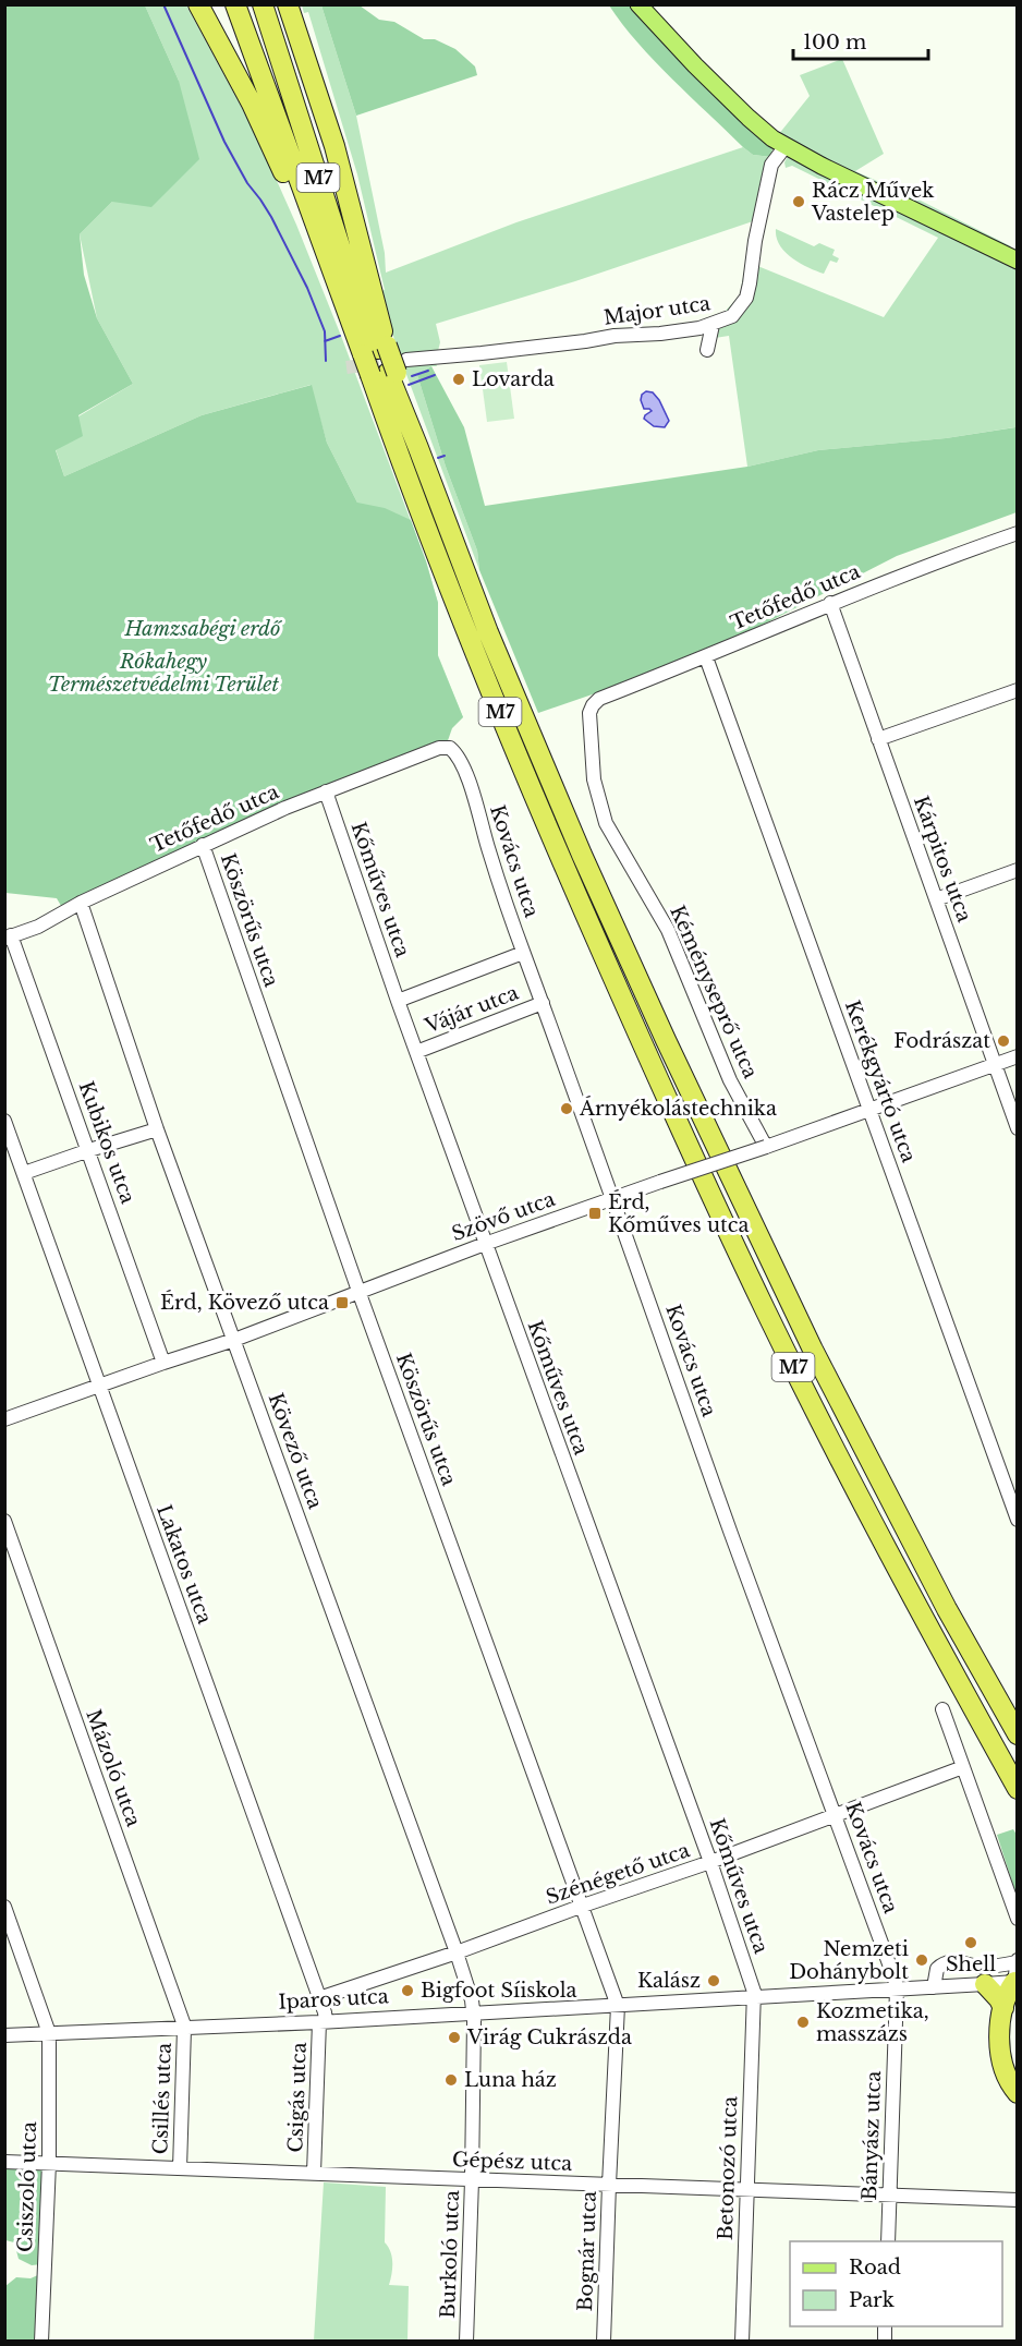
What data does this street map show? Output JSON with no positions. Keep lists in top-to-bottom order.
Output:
{
  "streets": {
    "highway": ["M7"],
    "street": [
      "Major utca",
      "Tetőfedő utca",
      "Kárpitos utca",
      "Kovács utca",
      "Kőműves utca",
      "Köszörűs utca",
      "Kéményseprő utca",
      "Vájár utca",
      "Kerékgyártó utca",
      "Kubikos utca",
      "Szövő utca",
      "Kövező utca",
      "Lakatos utca",
      "Mázoló utca",
      "Szénégető utca",
      "Iparos utca",
      "Csigás utca",
      "Csillés utca",
      "Bányász utca",
      "Gépész utca",
      "Betonozó utca",
      "Csiszoló utca",
      "Bognár utca",
      "Burkoló utca"
    ]
  },
  "crossings": [
    ["M7", "Major utca"],
    ["Tetőfedő utca", "Kárpitos utca"],
    ["Tetőfedő utca", "Kovács utca"],
    ["Tetőfedő utca", "Kőműves utca"],
    ["Tetőfedő utca", "Köszörűs utca"],
    ["Tetőfedő utca", "Kéményseprő utca"],
    ["Tetőfedő utca", "Kerékgyártó utca"],
    ["Tetőfedő utca", "Kubikos utca"],
    ["Tetőfedő utca", "Kövező utca"],
    ["Kárpitos utca", "Szövő utca"],
    ["Kovács utca", "Vájár utca"],
    ["Kovács utca", "Szövő utca"],
    ["Kovács utca", "Szénégető utca"],
    ["Kovács utca", "Iparos utca"],
    ["Kovács utca", "Bányász utca"],
    ["Kőműves utca", "Vájár utca"],
    ["Kőműves utca", "Szövő utca"],
    ["Kőműves utca", "Szénégető utca"],
    ["Kőműves utca", "Iparos utca"],
    ["Kőműves utca", "Betonozó utca"],
    ["Köszörűs utca", "Szövő utca"],
    ["Köszörűs utca", "Szénégető utca"],
    ["Köszörűs utca", "Iparos utca"],
    ["Köszörűs utca", "Bognár utca"],
    ["Kéményseprő utca", "Szövő utca"],
    ["Kerékgyártó utca", "Szövő utca"],
    ["Kubikos utca", "Szövő utca"],
    ["Szövő utca", "Kövező utca"],
    ["Szövő utca", "Lakatos utca"],
    ["Kövező utca", "Szénégető utca"],
    ["Kövező utca", "Iparos utca"],
    ["Kövező utca", "Burkoló utca"],
    ["Lakatos utca", "Szénégető utca"],
    ["Lakatos utca", "Iparos utca"],
    ["Lakatos utca", "Csigás utca"],
    ["Mázoló utca", "Iparos utca"],
    ["Mázoló utca", "Csillés utca"],
    ["Iparos utca", "Csigás utca"],
    ["Iparos utca", "Csillés utca"],
    ["Iparos utca", "Bányász utca"],
    ["Iparos utca", "Betonozó utca"],
    ["Iparos utca", "Csiszoló utca"],
    ["Iparos utca", "Bognár utca"],
    ["Iparos utca", "Burkoló utca"],
    ["Csigás utca", "Gépész utca"],
    ["Csillés utca", "Gépész utca"],
    ["Bányász utca", "Gépész utca"],
    ["Gépész utca", "Betonozó utca"],
    ["Gépész utca", "Csiszoló utca"],
    ["Gépész utca", "Bognár utca"],
    ["Gépész utca", "Burkoló utca"]
  ],
  "parks": ["Hamzsabégi erdő", "Rókahegy Természetvédelmi Terület"],
  "places": {
    "other": [
      "Rácz Művek Vastelep",
      "Lovarda",
      "Fodrászat",
      "Árnyékolástechnika",
      "Shell",
      "Nemzeti Dohánybolt",
      "Kalász",
      "Bigfoot Síiskola",
      "Kozmetika, masszázs",
      "Virág Cukrászda",
      "Luna ház"
    ],
    "transit": ["Érd, Kőműves utca", "Érd, Kövező utca"]
  },
  "legend": ["Road", "Park"],
  "scale_bar": "100 m"
}
